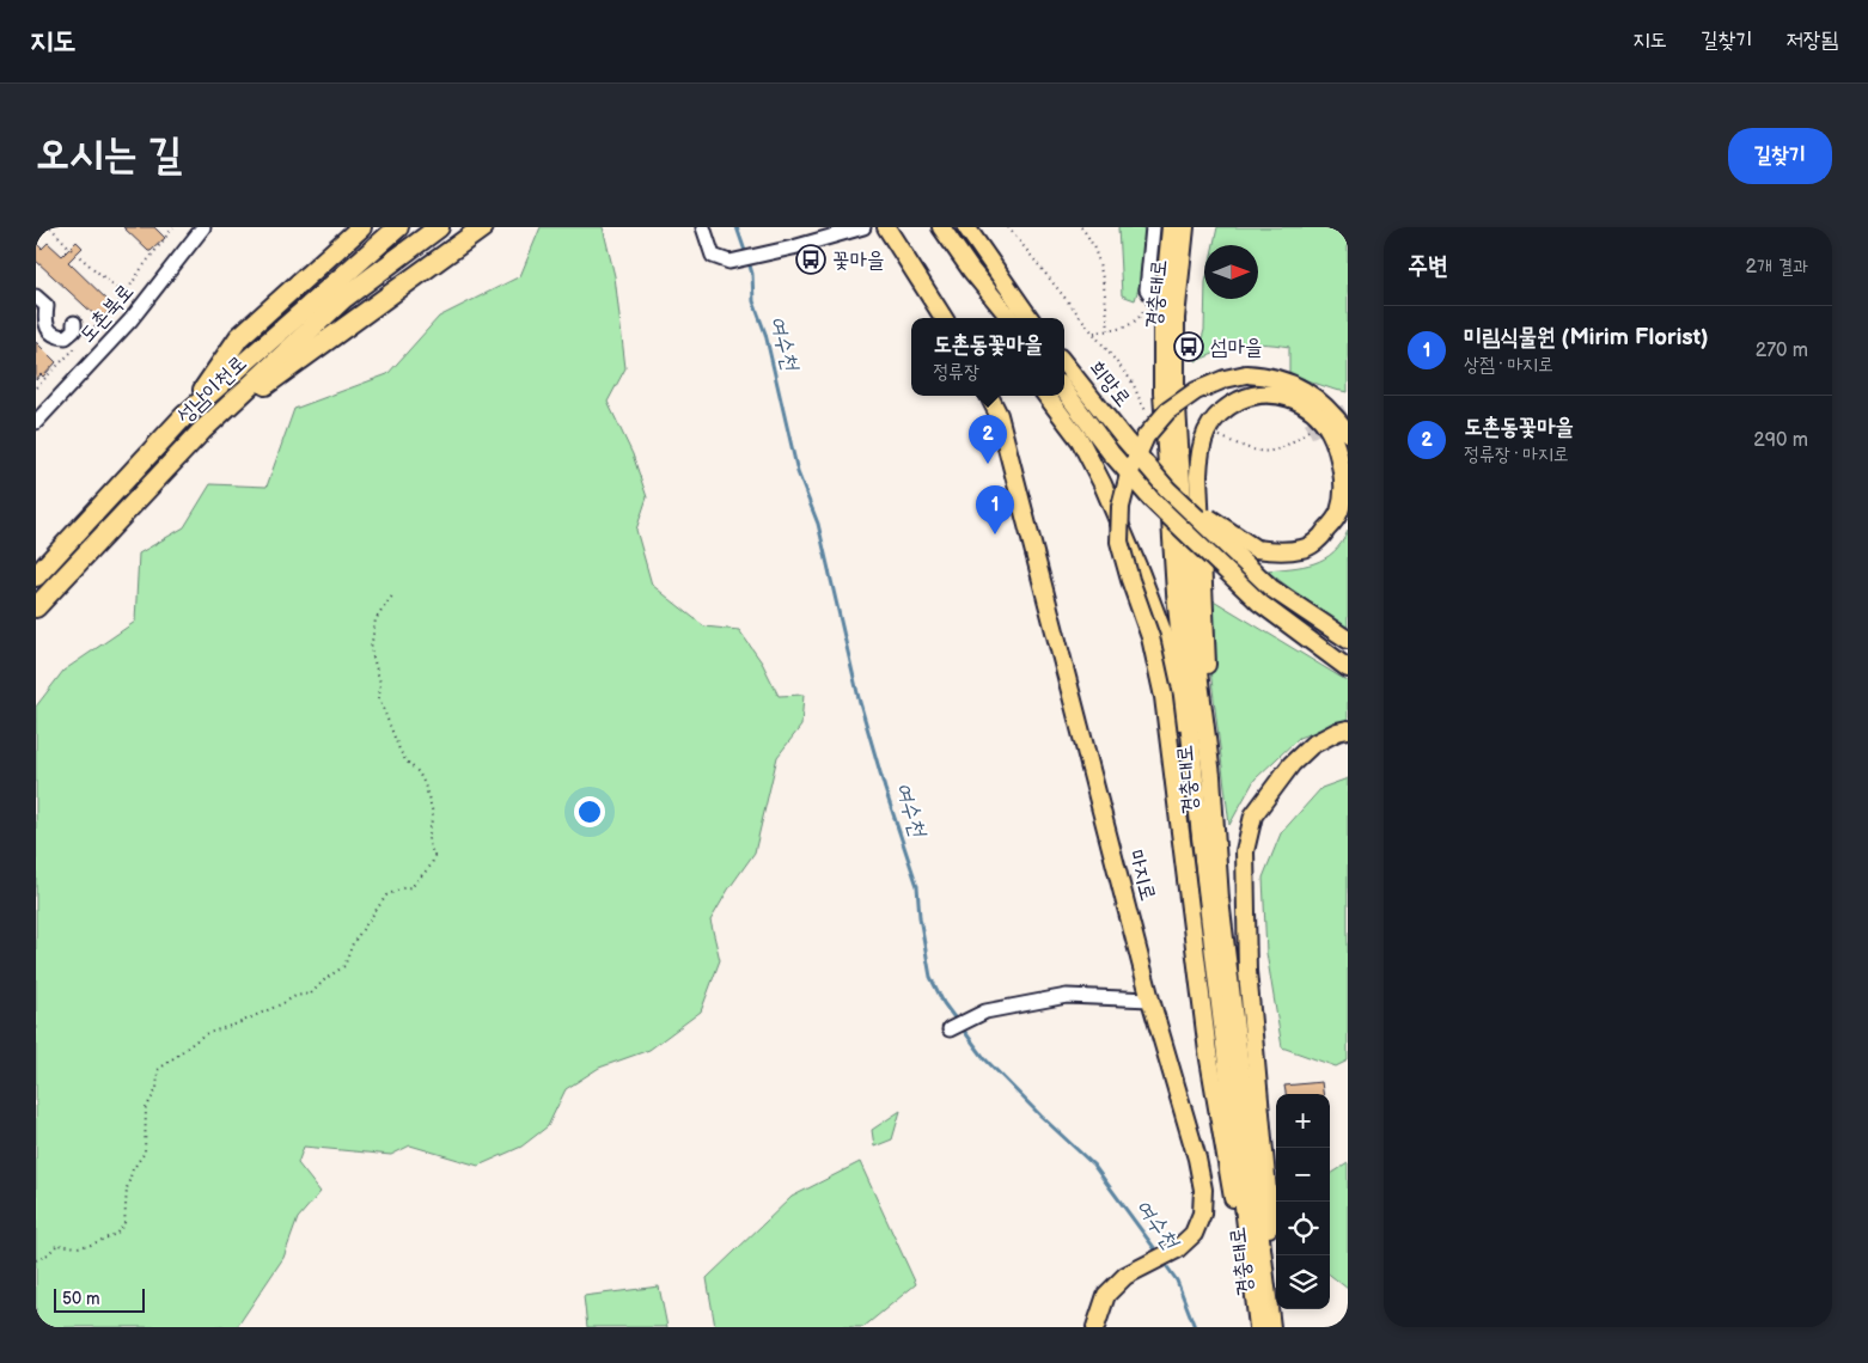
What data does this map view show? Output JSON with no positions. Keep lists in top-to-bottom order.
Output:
{
  "streets": {
    "highway": ["성남이천로"],
    "main road": ["경충대로", "희망로", "마지로"],
    "street": ["도촌북로"]
  },
  "water": ["여수천"],
  "places": {
    "bus stop": ["꽃마을", "섬마을"]
  },
  "scale_bar": "50 m",
  "north": "right",
  "page": {
    "header": "지도",
    "nav": ["지도", "길찾기", "저장됨"],
    "buttons": "길찾기",
    "title": "오시는 길",
    "heading": ["주변", "2개 결과"],
    "list": [
      {
        "mark": "1",
        "name": "미림식물원 (Mirim Florist)",
        "note": "상점 · 마지로",
        "value": "270 m"
      },
      {
        "mark": "2",
        "name": "도촌동꽃마을",
        "note": "정류장 · 마지로",
        "value": "290 m"
      }
    ],
    "popup": ["도촌동꽃마을", "정류장"],
    "pins": ["2", "1"],
    "map_buttons": ["+", "−"],
    "scale": "50 m"
  }
}
